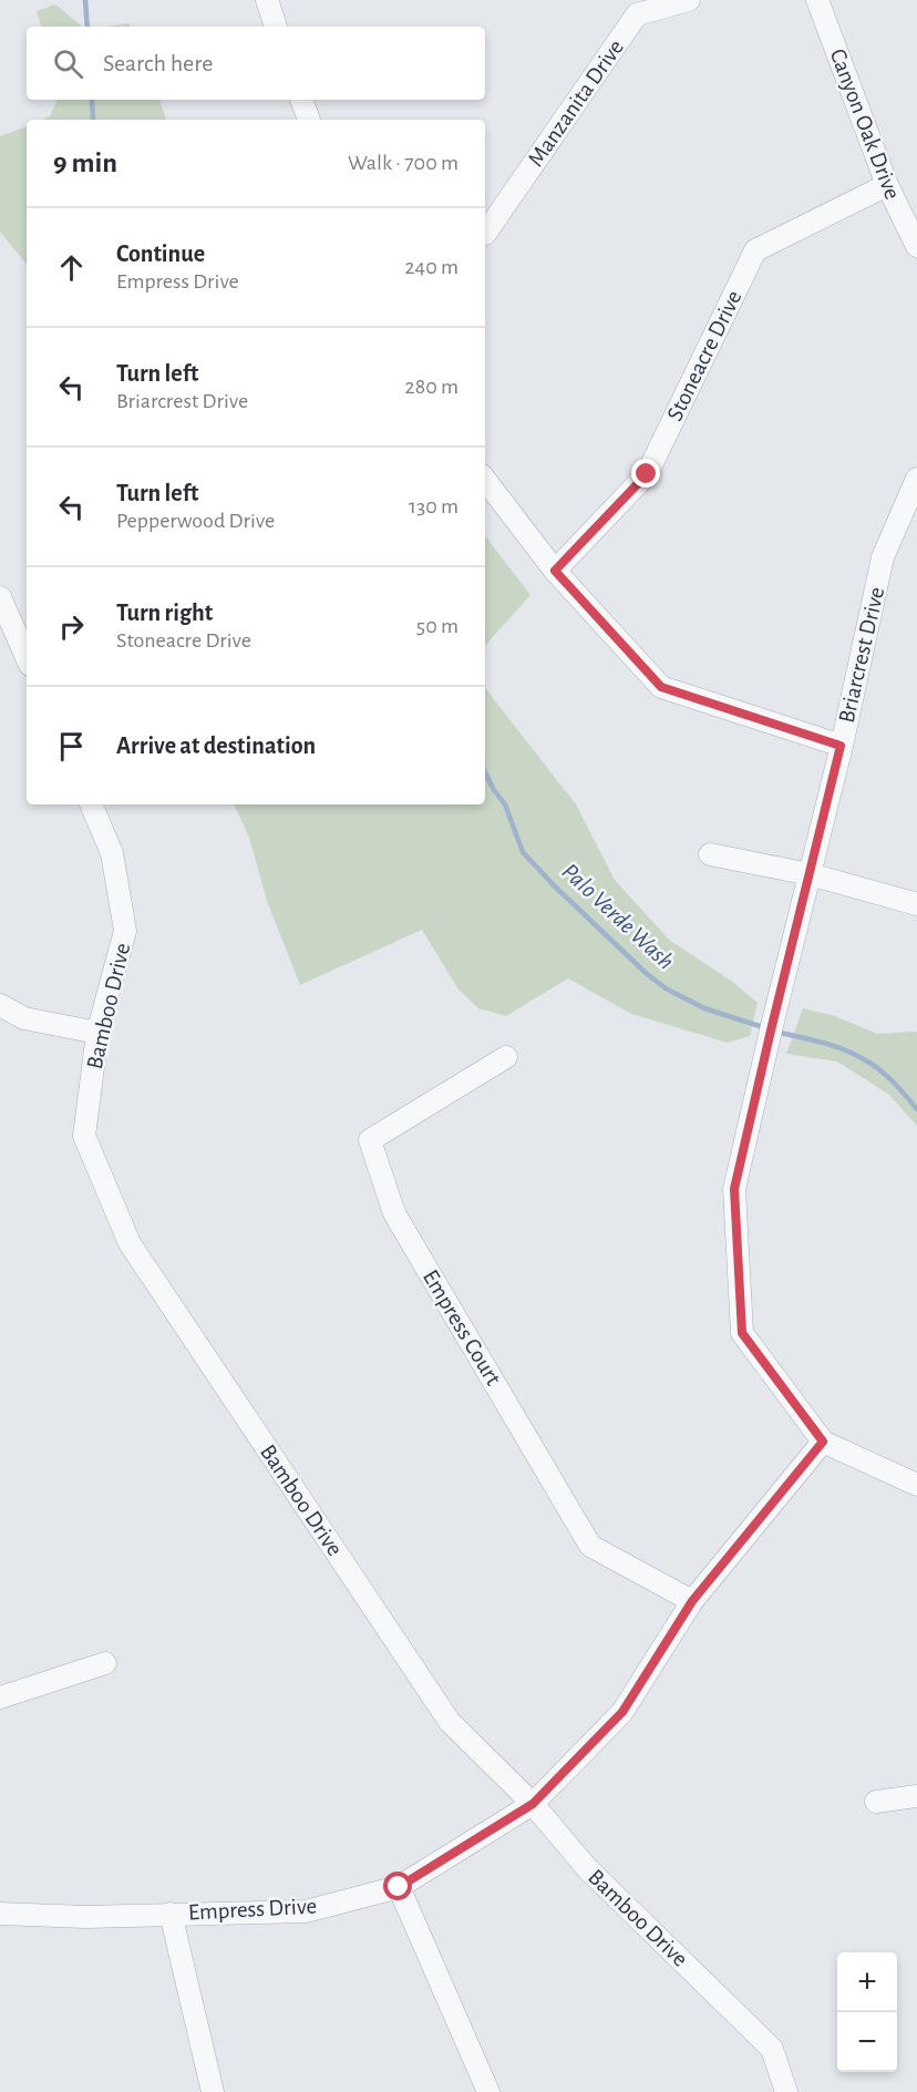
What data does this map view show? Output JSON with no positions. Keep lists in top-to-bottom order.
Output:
{
  "streets": {
    "street": [
      "Manzanita Drive",
      "Canyon Oak Drive",
      "Stoneacre Drive",
      "Briarcrest Drive",
      "Bamboo Drive",
      "Empress Court",
      "Empress Drive"
    ]
  },
  "crossings": [
    ["Canyon Oak Drive", "Stoneacre Drive"],
    ["Briarcrest Drive", "Empress Drive"],
    ["Bamboo Drive", "Empress Drive"],
    ["Empress Court", "Empress Drive"]
  ],
  "water": ["Palo Verde Wash"],
  "page": {
    "search": "Search here",
    "heading": ["9 min", "Walk · 700 m"],
    "list": [
      ["Continue", "Empress Drive", "240 m"],
      ["Turn left", "Briarcrest Drive", "280 m"],
      ["Turn left", "Pepperwood Drive", "130 m"],
      ["Turn right", "Stoneacre Drive", "50 m"],
      "Arrive at destination"
    ],
    "map_buttons": ["+", "−"]
  }
}
